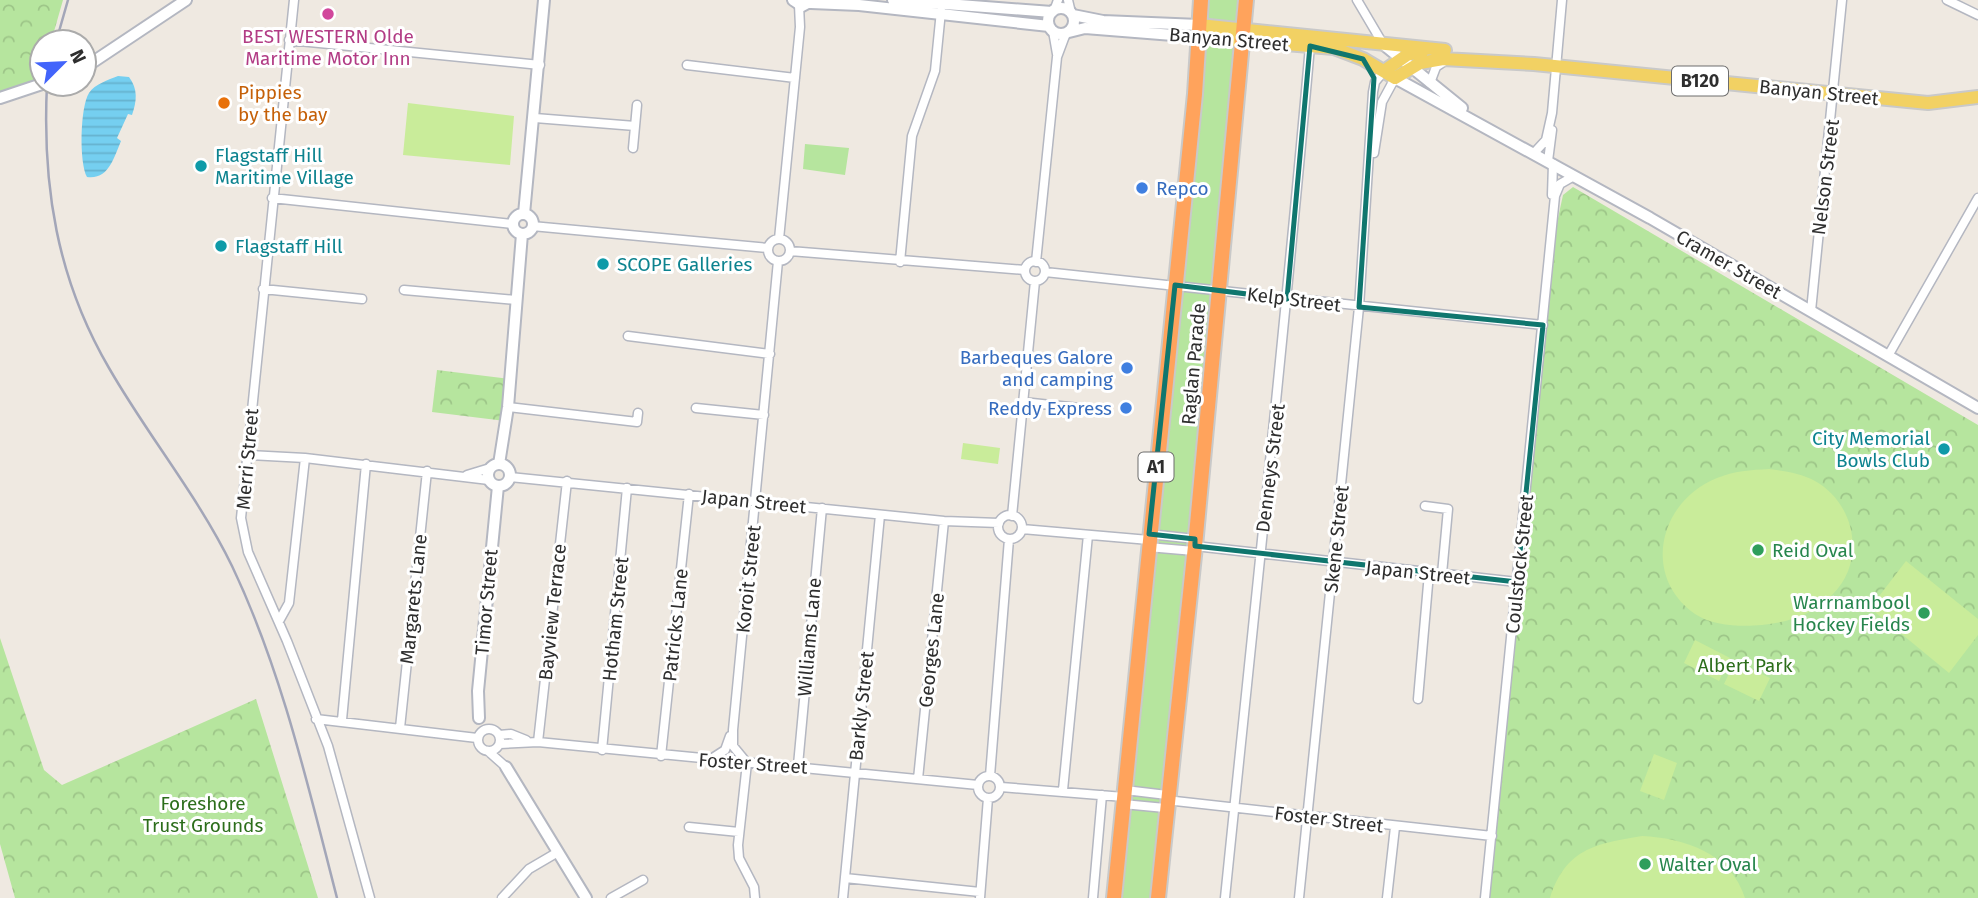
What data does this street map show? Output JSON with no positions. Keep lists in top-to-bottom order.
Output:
{
  "streets": {
    "highway": ["Raglan Parade", "A1"],
    "main road": ["Banyan Street", "B120"],
    "street": [
      "Nelson Street",
      "Cramer Street",
      "Kelp Street",
      "Merri Street",
      "Denneys Street",
      "Japan Street",
      "Skene Street",
      "Coulstock Street",
      "Koroit Street",
      "Margarets Lane",
      "Timor Street",
      "Bayview Terrace",
      "Hotham Street",
      "Patricks Lane",
      "Williams Lane",
      "Georges Lane",
      "Barkly Street",
      "Foster Street"
    ]
  },
  "crossings": [
    ["Banyan Street", "B120"],
    ["Banyan Street", "Nelson Street"],
    ["Banyan Street", "Cramer Street"],
    ["Banyan Street", "Raglan Parade"],
    ["Banyan Street", "Denneys Street"],
    ["Banyan Street", "Skene Street"],
    ["Nelson Street", "Cramer Street"],
    ["Cramer Street", "Skene Street"],
    ["Cramer Street", "Coulstock Street"],
    ["Kelp Street", "Raglan Parade"],
    ["Kelp Street", "Denneys Street"],
    ["Kelp Street", "Skene Street"],
    ["Kelp Street", "Coulstock Street"],
    ["Raglan Parade", "Japan Street"],
    ["Raglan Parade", "Foster Street"],
    ["Denneys Street", "Japan Street"],
    ["Denneys Street", "Foster Street"],
    ["Japan Street", "Skene Street"],
    ["Japan Street", "Coulstock Street"],
    ["Japan Street", "Koroit Street"],
    ["Japan Street", "Bayview Terrace"],
    ["Japan Street", "Hotham Street"],
    ["Japan Street", "Patricks Lane"],
    ["Japan Street", "Williams Lane"],
    ["Japan Street", "Georges Lane"],
    ["Japan Street", "Barkly Street"],
    ["Skene Street", "Foster Street"],
    ["Coulstock Street", "Foster Street"],
    ["Koroit Street", "Foster Street"],
    ["Timor Street", "Foster Street"],
    ["Bayview Terrace", "Foster Street"],
    ["Hotham Street", "Foster Street"],
    ["Patricks Lane", "Foster Street"],
    ["Williams Lane", "Foster Street"],
    ["Georges Lane", "Foster Street"],
    ["Barkly Street", "Foster Street"]
  ],
  "parks": ["Albert Park", "Foreshore Trust Grounds"],
  "places": [
    "BEST WESTERN Olde Maritime Motor Inn",
    "Pippies by the bay",
    "Flagstaff Hill Maritime Village",
    "Repco",
    "Flagstaff Hill",
    "SCOPE Galleries",
    "Barbeques Galore and camping",
    "Reddy Express",
    "City Memorial Bowls Club",
    "Reid Oval",
    "Warrnambool Hockey Fields",
    "Walter Oval"
  ],
  "north": "top right"
}
